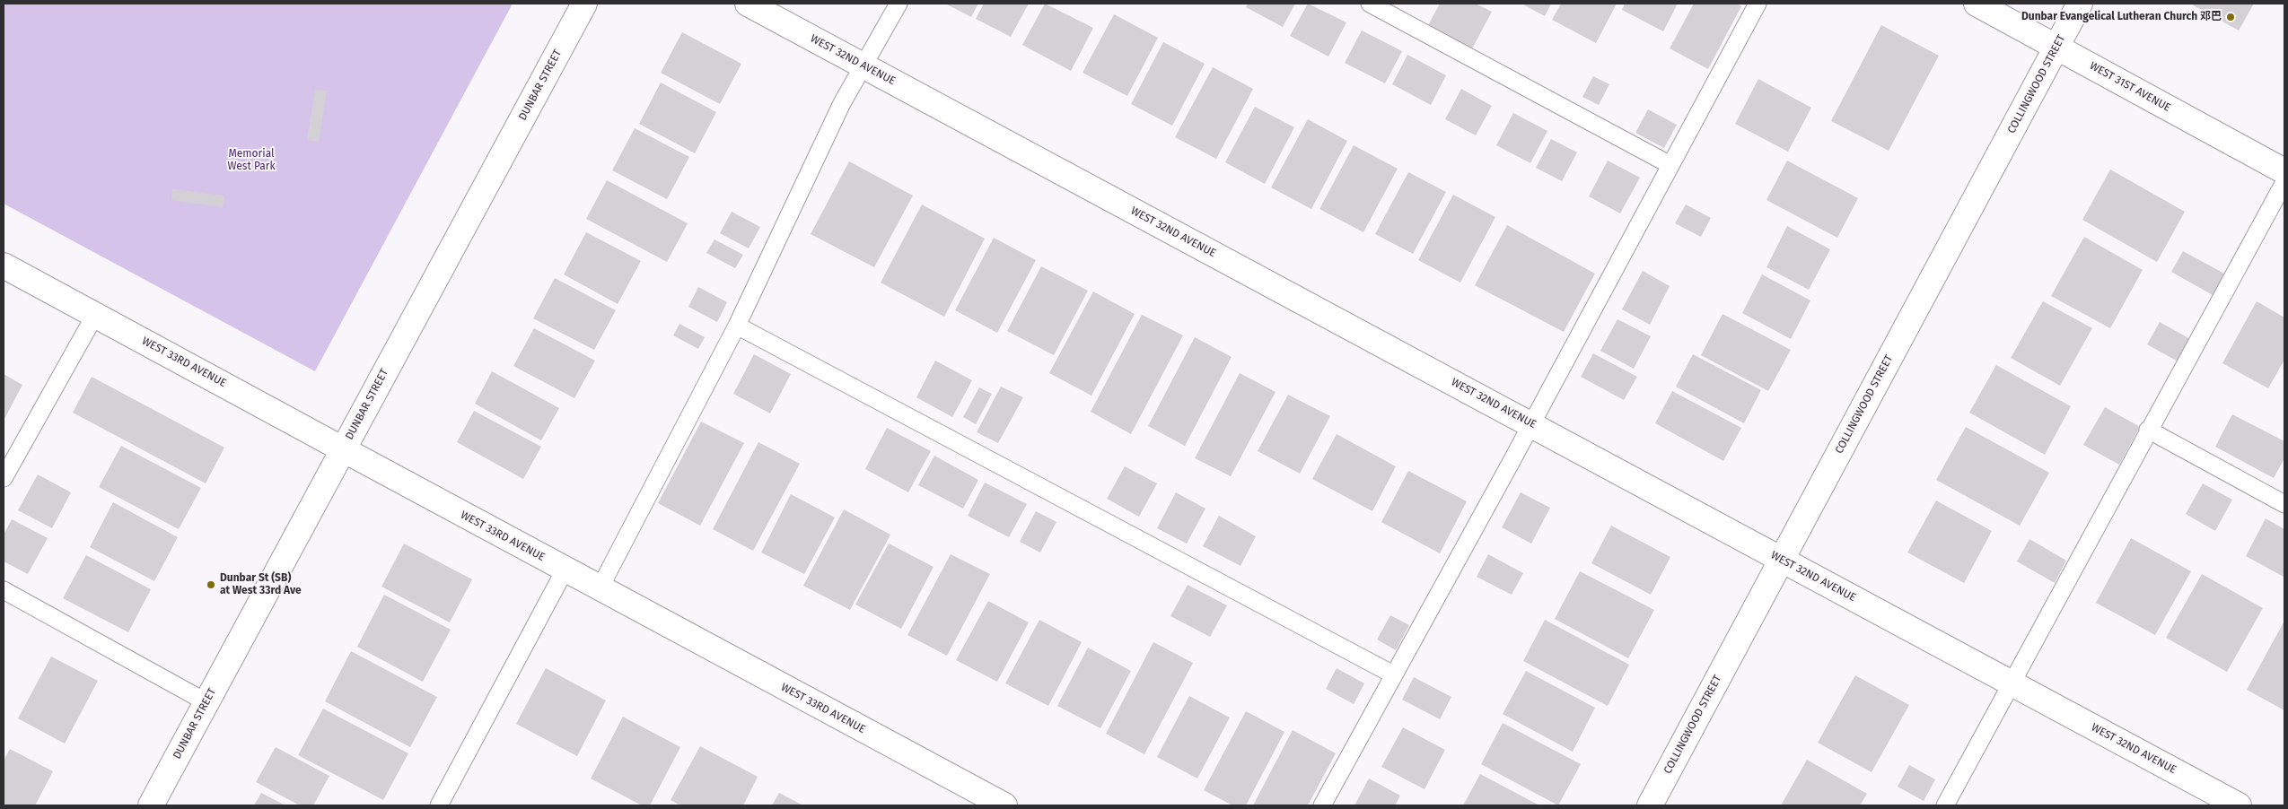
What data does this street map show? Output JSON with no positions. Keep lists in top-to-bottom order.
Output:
{
  "streets": {
    "street": [
      "WEST 32ND AVENUE",
      "COLLINGWOOD STREET",
      "DUNBAR STREET",
      "WEST 31ST AVENUE",
      "WEST 33RD AVENUE"
    ]
  },
  "crossings": [
    ["WEST 32ND AVENUE", "COLLINGWOOD STREET"],
    ["COLLINGWOOD STREET", "WEST 31ST AVENUE"],
    ["DUNBAR STREET", "WEST 33RD AVENUE"]
  ],
  "parks": ["Memorial West Park"],
  "places": ["Dunbar Evangelical Lutheran Church 邓巴", "Dunbar St (SB) at West 33rd Ave"]
}
